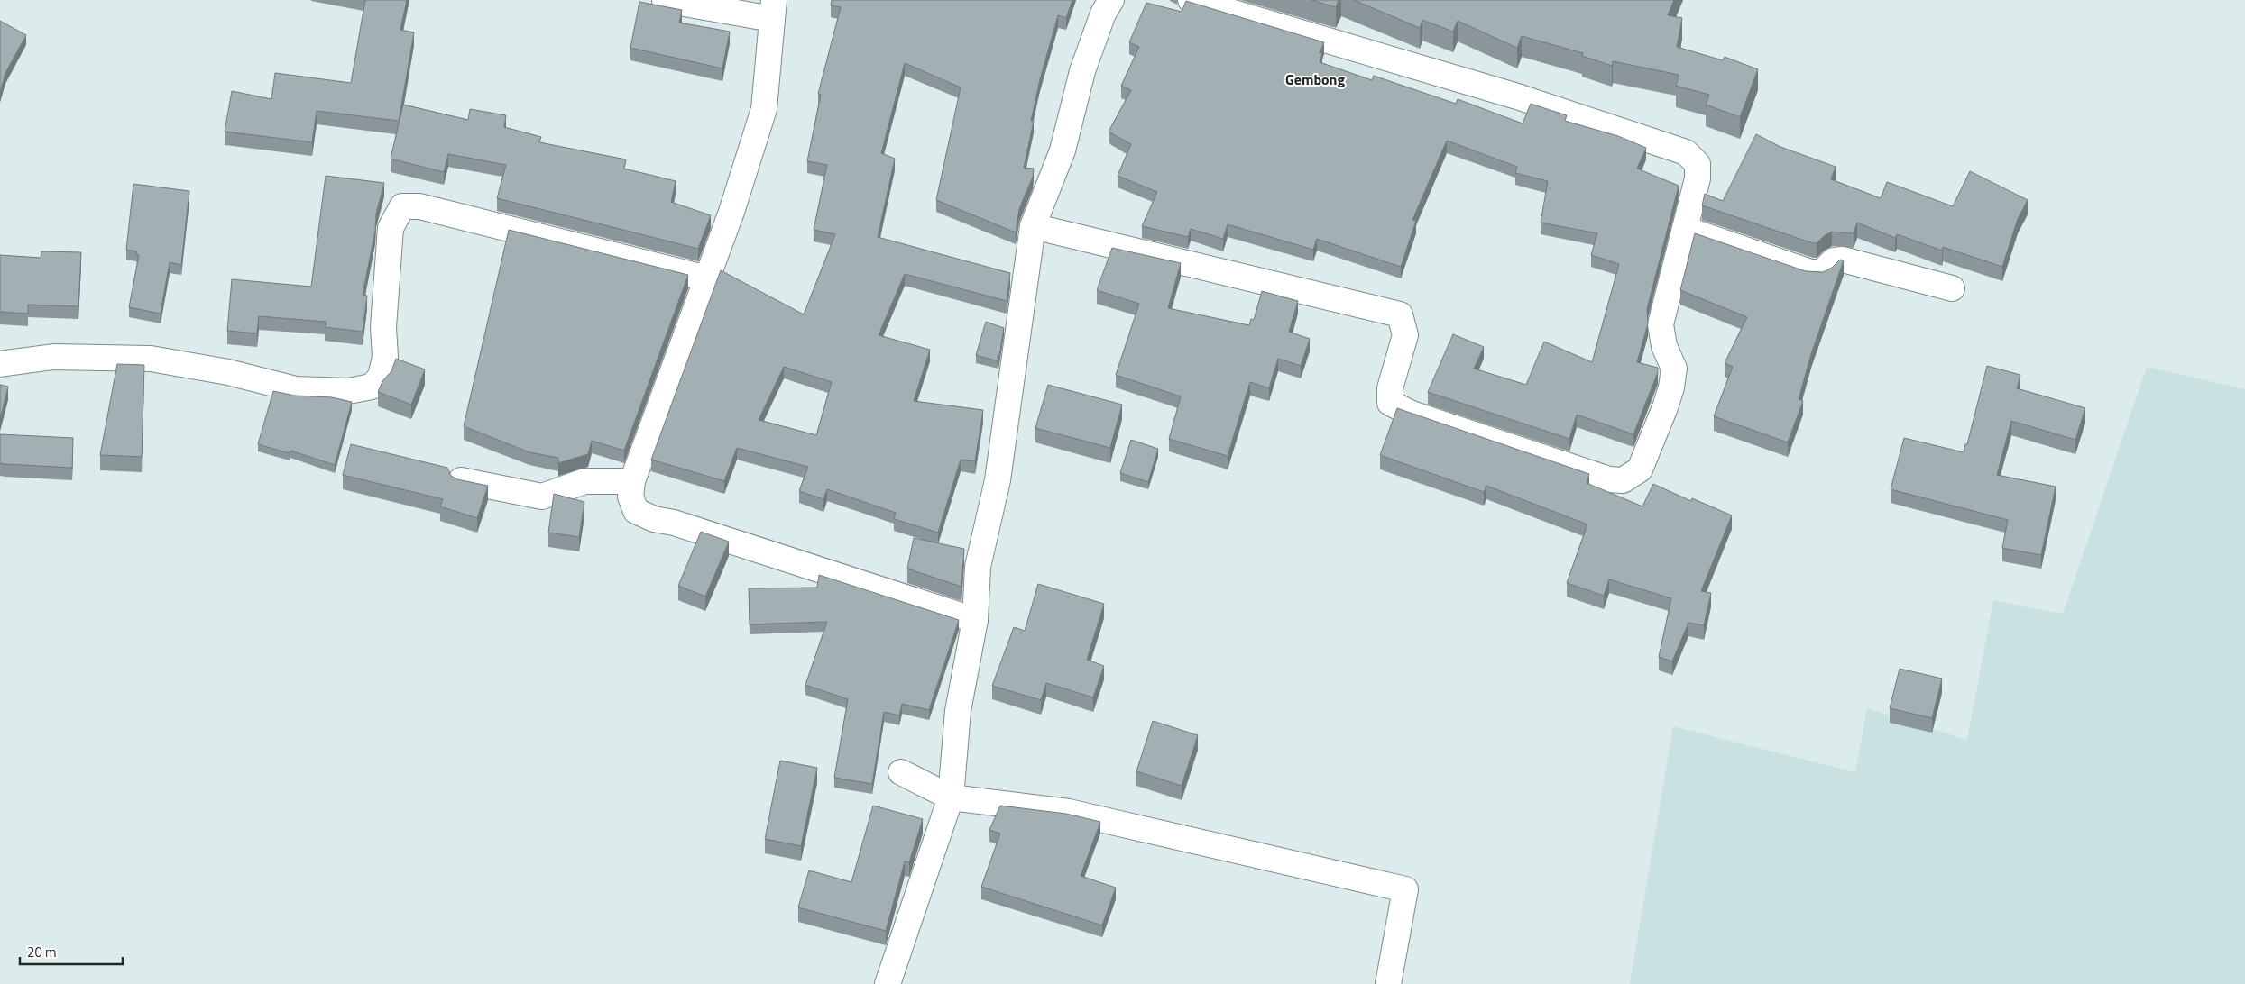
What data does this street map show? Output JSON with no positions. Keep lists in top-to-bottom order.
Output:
{
  "districts": ["Gembong"],
  "scale_bar": "20 m"
}
